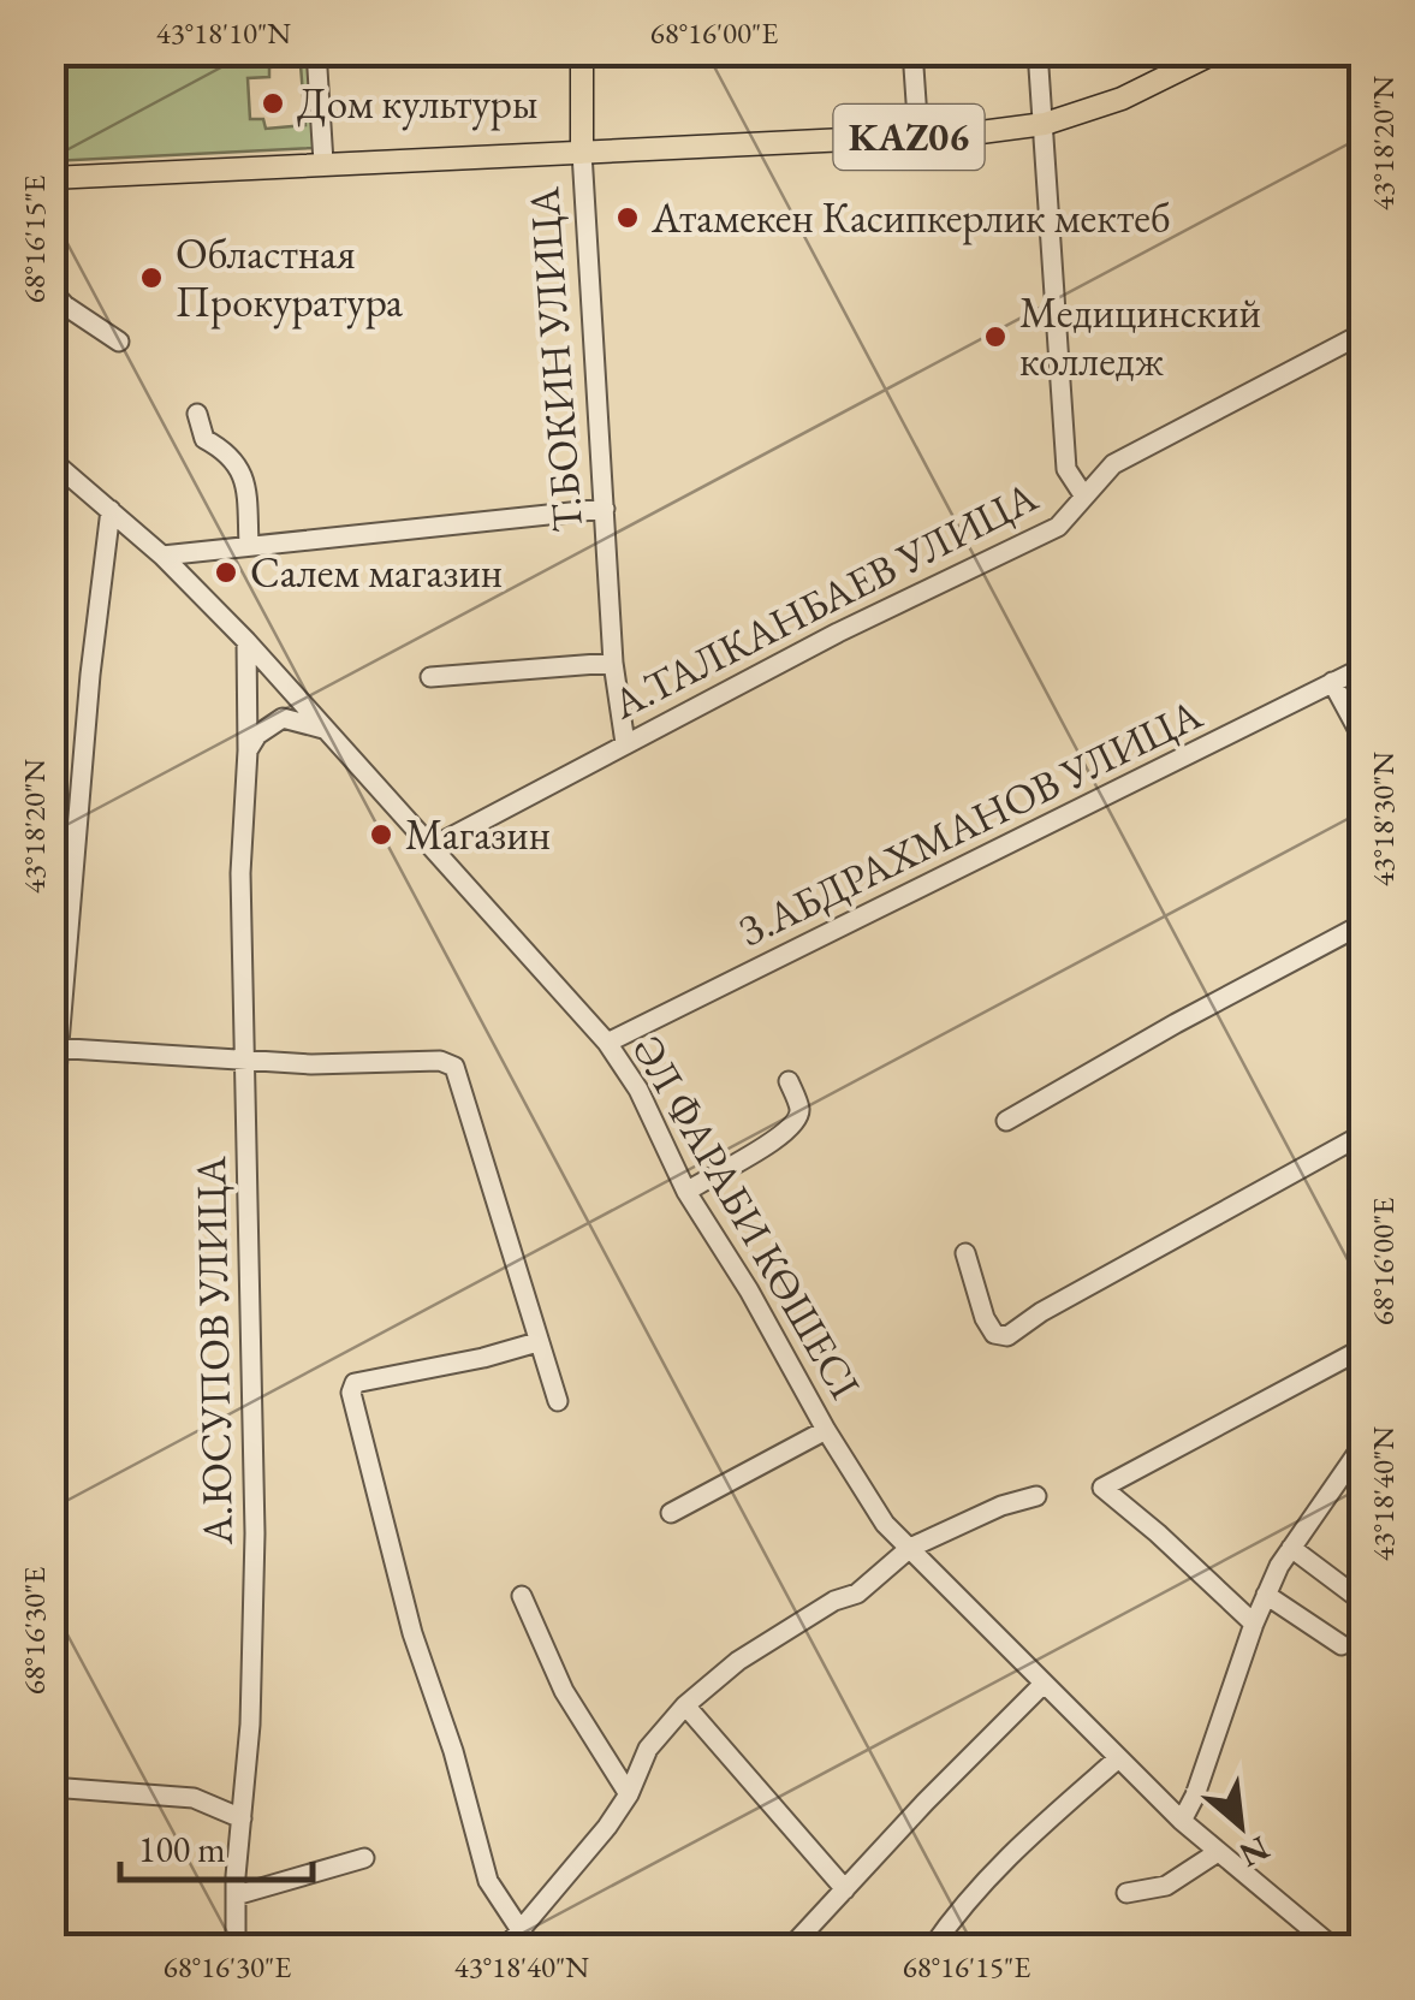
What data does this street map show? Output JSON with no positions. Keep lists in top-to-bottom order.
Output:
{
  "streets": {
    "main road": ["KАZ06", "Т.БОКИН УЛИЦА"],
    "street": [
      "А.ТАЛКАНБАЕВ УЛИЦА",
      "З.АБДРАХМАНОВ УЛИЦА",
      "ӘЛ ФАРАБИ КӨШЕСІ",
      "А.ЮСУПОВ УЛИЦА"
    ]
  },
  "crossings": [
    ["KАZ06", "Т.БОКИН УЛИЦА"],
    ["Т.БОКИН УЛИЦА", "А.ТАЛКАНБАЕВ УЛИЦА"],
    ["А.ТАЛКАНБАЕВ УЛИЦА", "ӘЛ ФАРАБИ КӨШЕСІ"],
    ["З.АБДРАХМАНОВ УЛИЦА", "ӘЛ ФАРАБИ КӨШЕСІ"],
    ["ӘЛ ФАРАБИ КӨШЕСІ", "А.ЮСУПОВ УЛИЦА"]
  ],
  "places": [
    "Дом культуры",
    "Атамекен Касипкерлик мектеб",
    "Областная Прокуратура",
    "Медицинский колледж",
    "Салем магазин",
    "Магазин"
  ],
  "scale_bar": "100 m",
  "north": "bottom right",
  "coordinates": [
    "43°18'10\"N",
    "68°16'00\"E",
    "43°18'20\"N",
    "68°16'15\"E",
    "43°18'30\"N",
    "43°18'40\"N",
    "68°16'30\"E"
  ]
}
